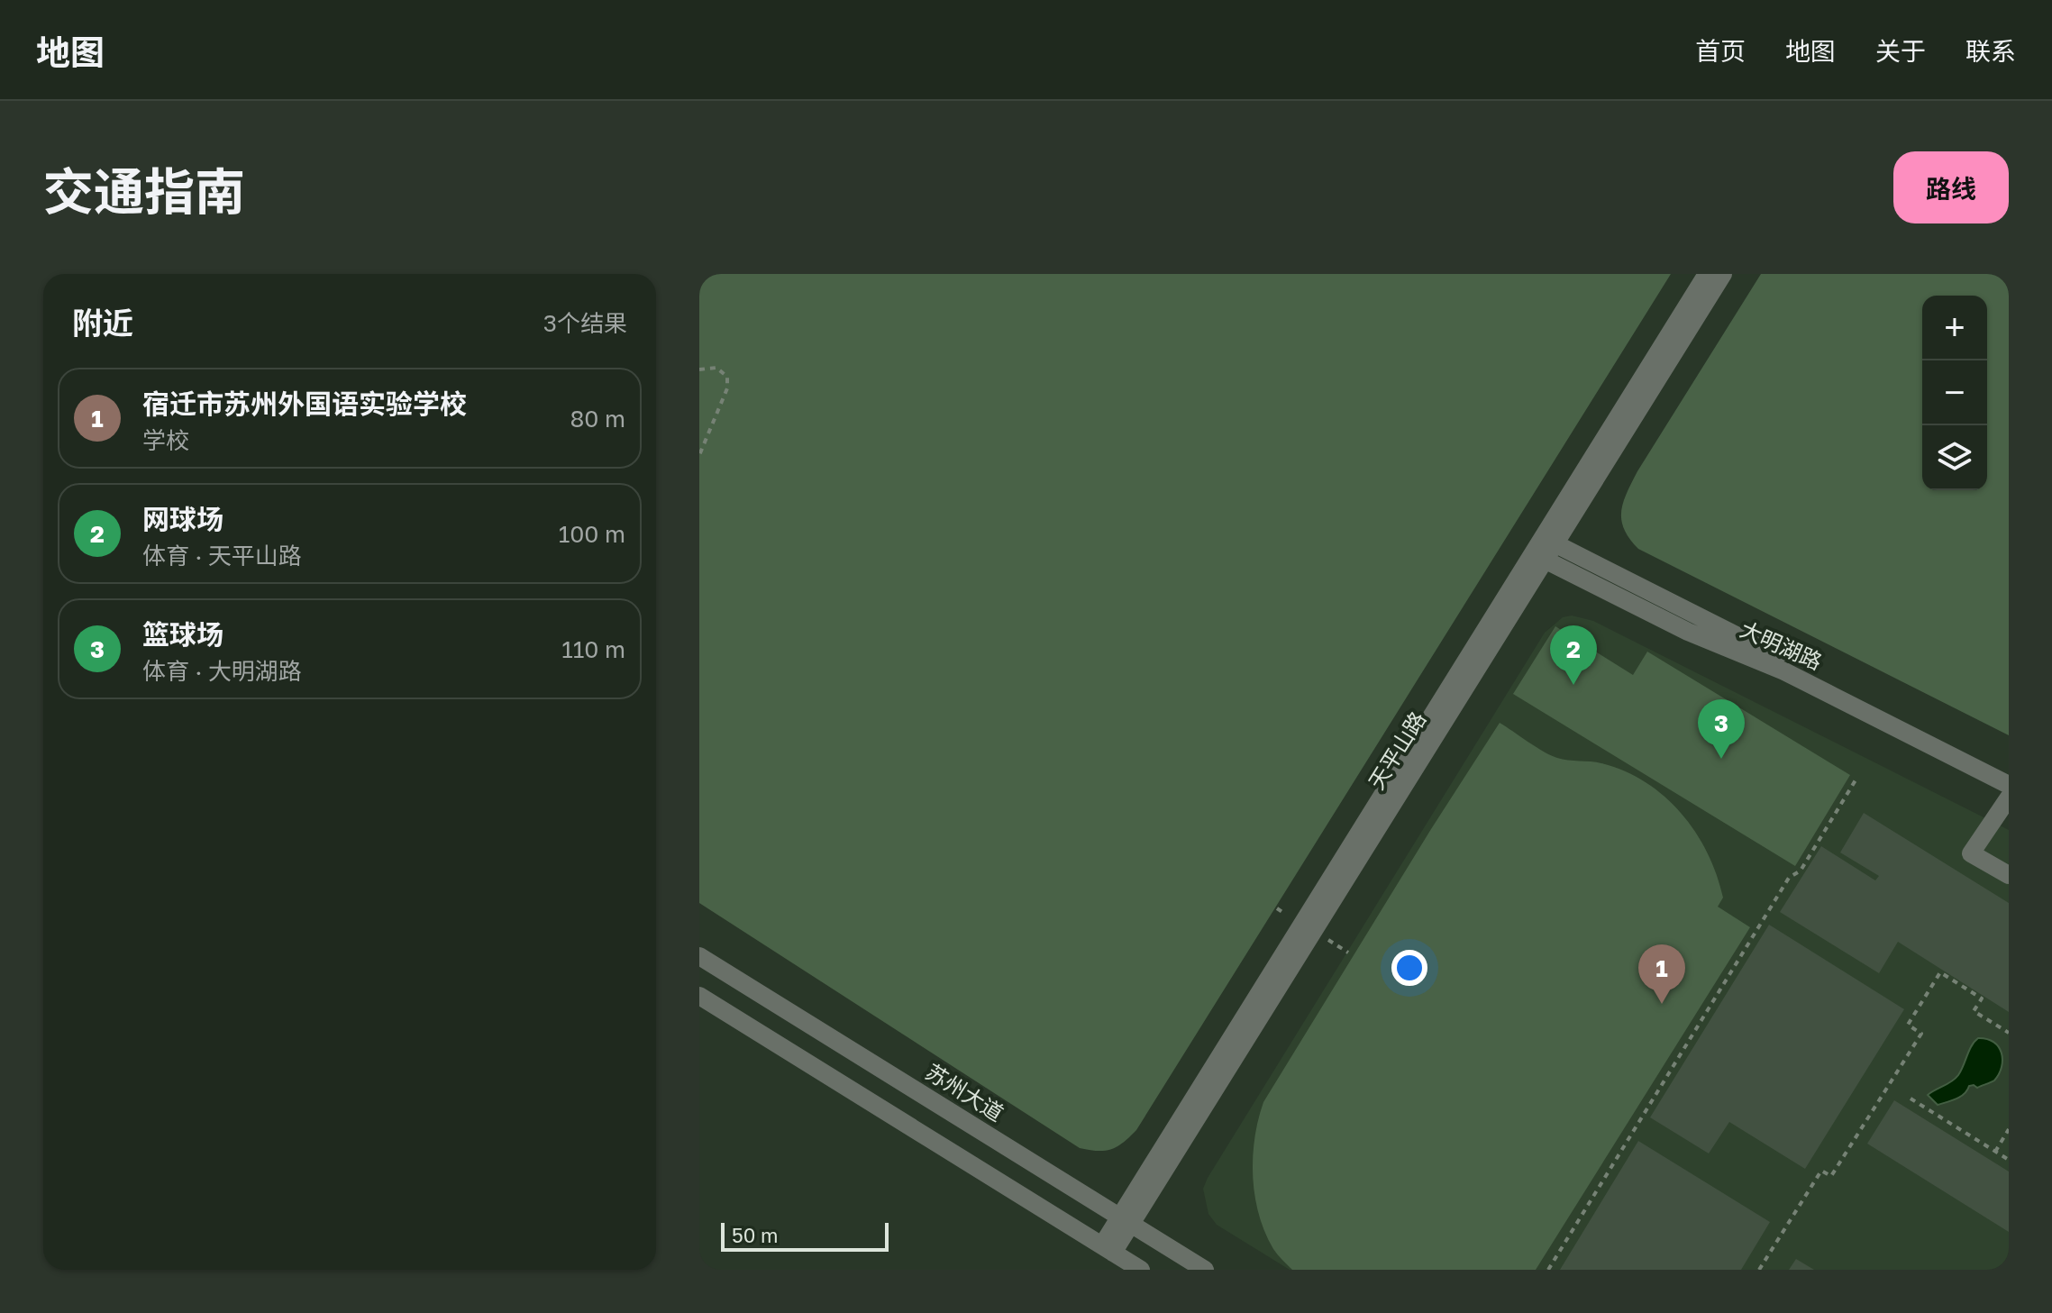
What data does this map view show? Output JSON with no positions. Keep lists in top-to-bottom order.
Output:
{
  "streets": {
    "street": ["大明湖路", "天平山路", "苏州大道"]
  },
  "crossings": [
    ["大明湖路", "天平山路"],
    ["天平山路", "苏州大道"]
  ],
  "scale_bar": "50 m",
  "page": {
    "header": "地图",
    "nav": [
      "首页",
      "地图",
      "关于",
      "联系"
    ],
    "title": "交通指南",
    "buttons": "路线",
    "heading": ["附近", "3个结果"],
    "map_buttons": ["+", "−"],
    "list": [
      {
        "mark": "1",
        "name": "宿迁市苏州外国语实验学校",
        "note": "学校",
        "value": "80 m"
      },
      {
        "mark": "2",
        "name": "网球场",
        "note": "体育 · 天平山路",
        "value": "100 m"
      },
      {
        "mark": "3",
        "name": "篮球场",
        "note": "体育 · 大明湖路",
        "value": "110 m"
      }
    ],
    "pins": ["2", "3", "1"],
    "scale": "50 m"
  }
}
